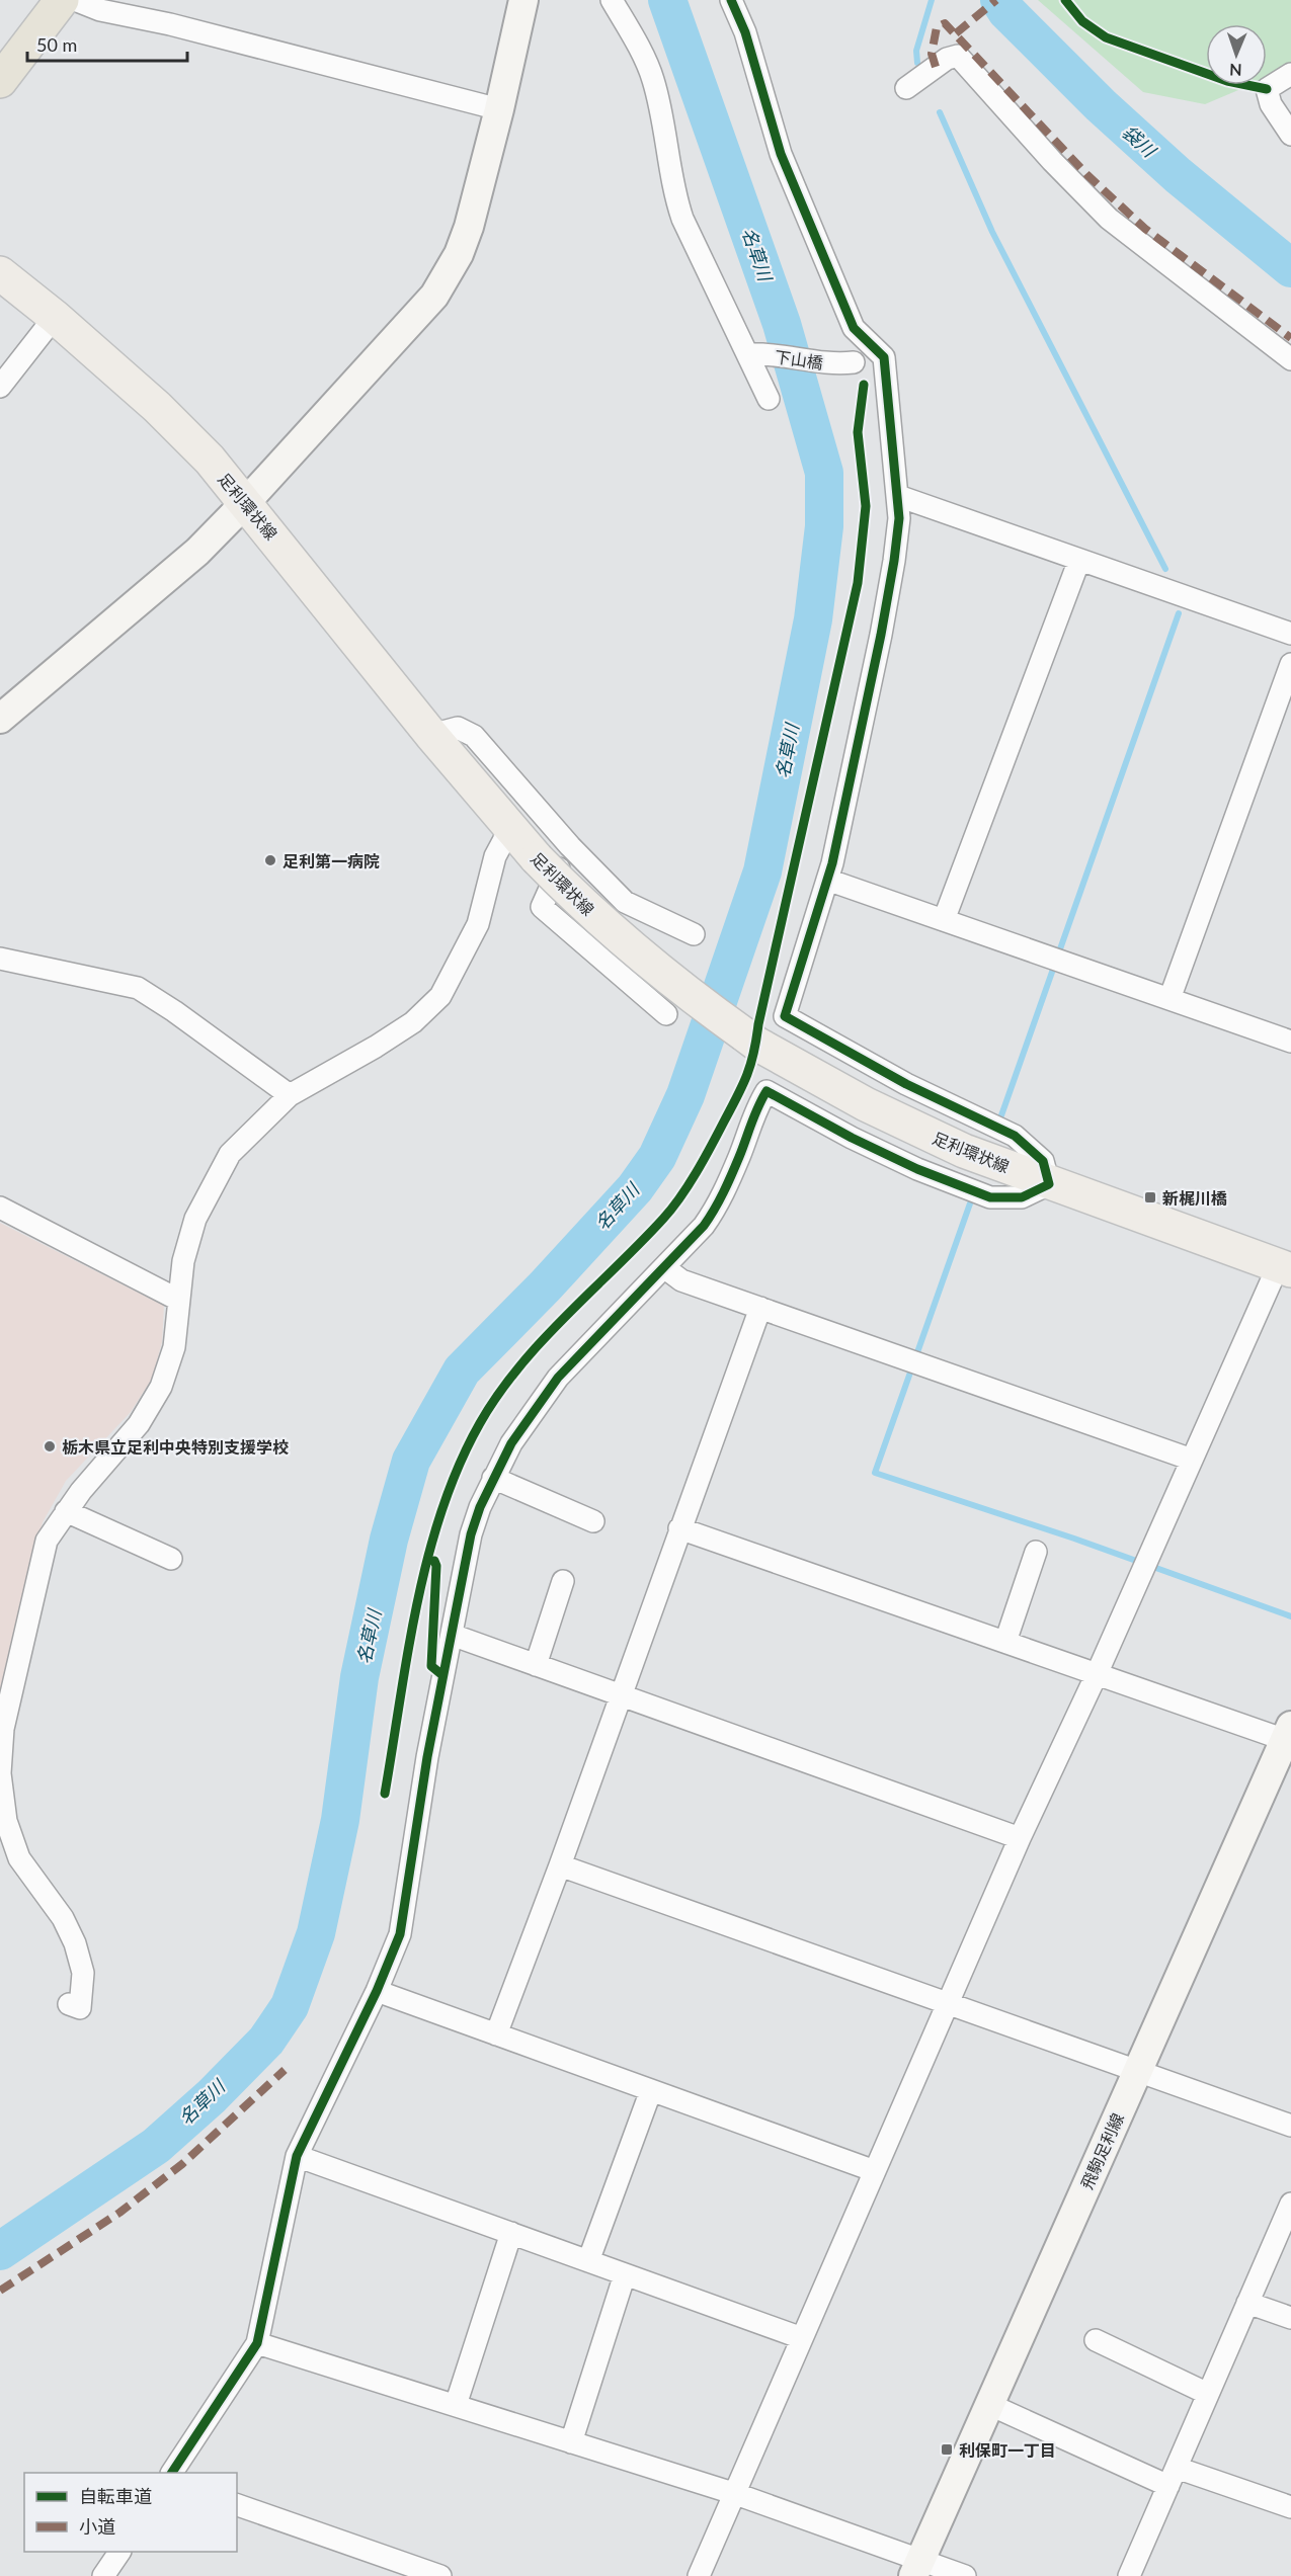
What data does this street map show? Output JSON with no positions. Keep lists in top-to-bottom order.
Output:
{
  "streets": {
    "main road": ["足利環状線"],
    "street": ["下山橋", "飛駒足利線"]
  },
  "water": ["袋川", "名草川"],
  "places": {
    "other": ["足利第一病院", "栃木県立足利中央特別支援学校"],
    "transit": ["新梶川橋", "利保町一丁目"]
  },
  "legend": ["自転車道", "小道"],
  "scale_bar": "50 m",
  "north": "bottom"
}
